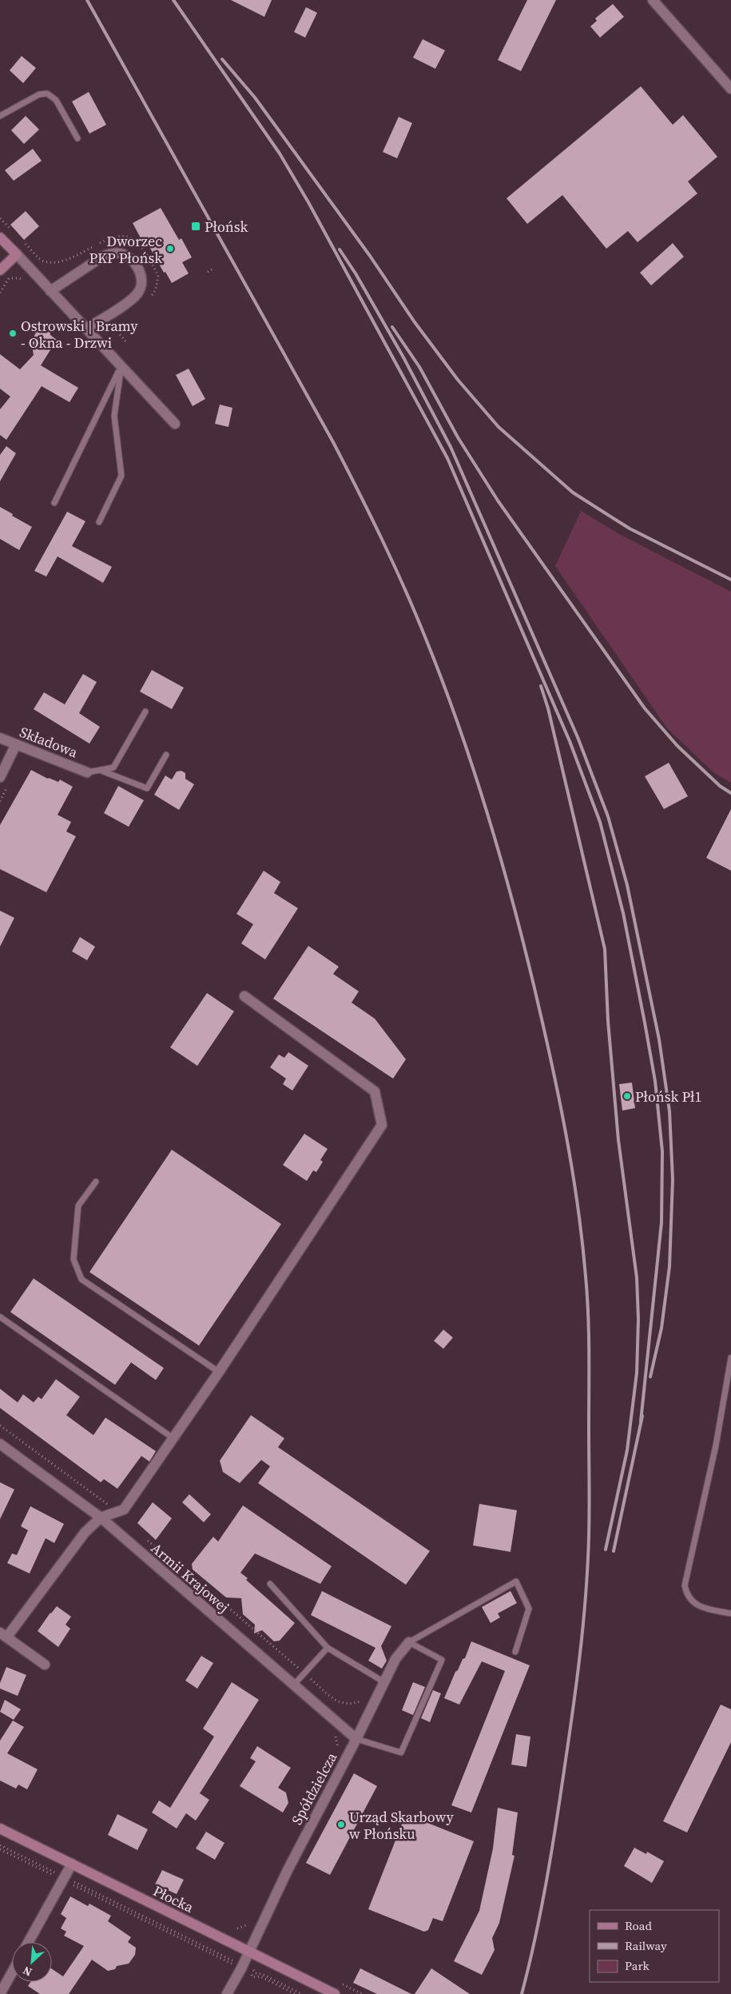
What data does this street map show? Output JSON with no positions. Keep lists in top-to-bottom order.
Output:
{
  "streets": {
    "street": [
      "Składowa",
      "Armii Krajowej",
      "Spółdzielcza",
      "Płocka"
    ]
  },
  "crossings": [
    ["Armii Krajowej", "Spółdzielcza"],
    ["Spółdzielcza", "Płocka"]
  ],
  "places": {
    "transit": ["Płońsk"],
    "other": [
      "Dworzec PKP Płońsk",
      "Ostrowski | Bramy - Okna - Drzwi",
      "Płońsk Pł1",
      "Urząd Skarbowy w Płońsku"
    ]
  },
  "legend": ["Road", "Railway", "Park"],
  "north": "bottom left"
}
